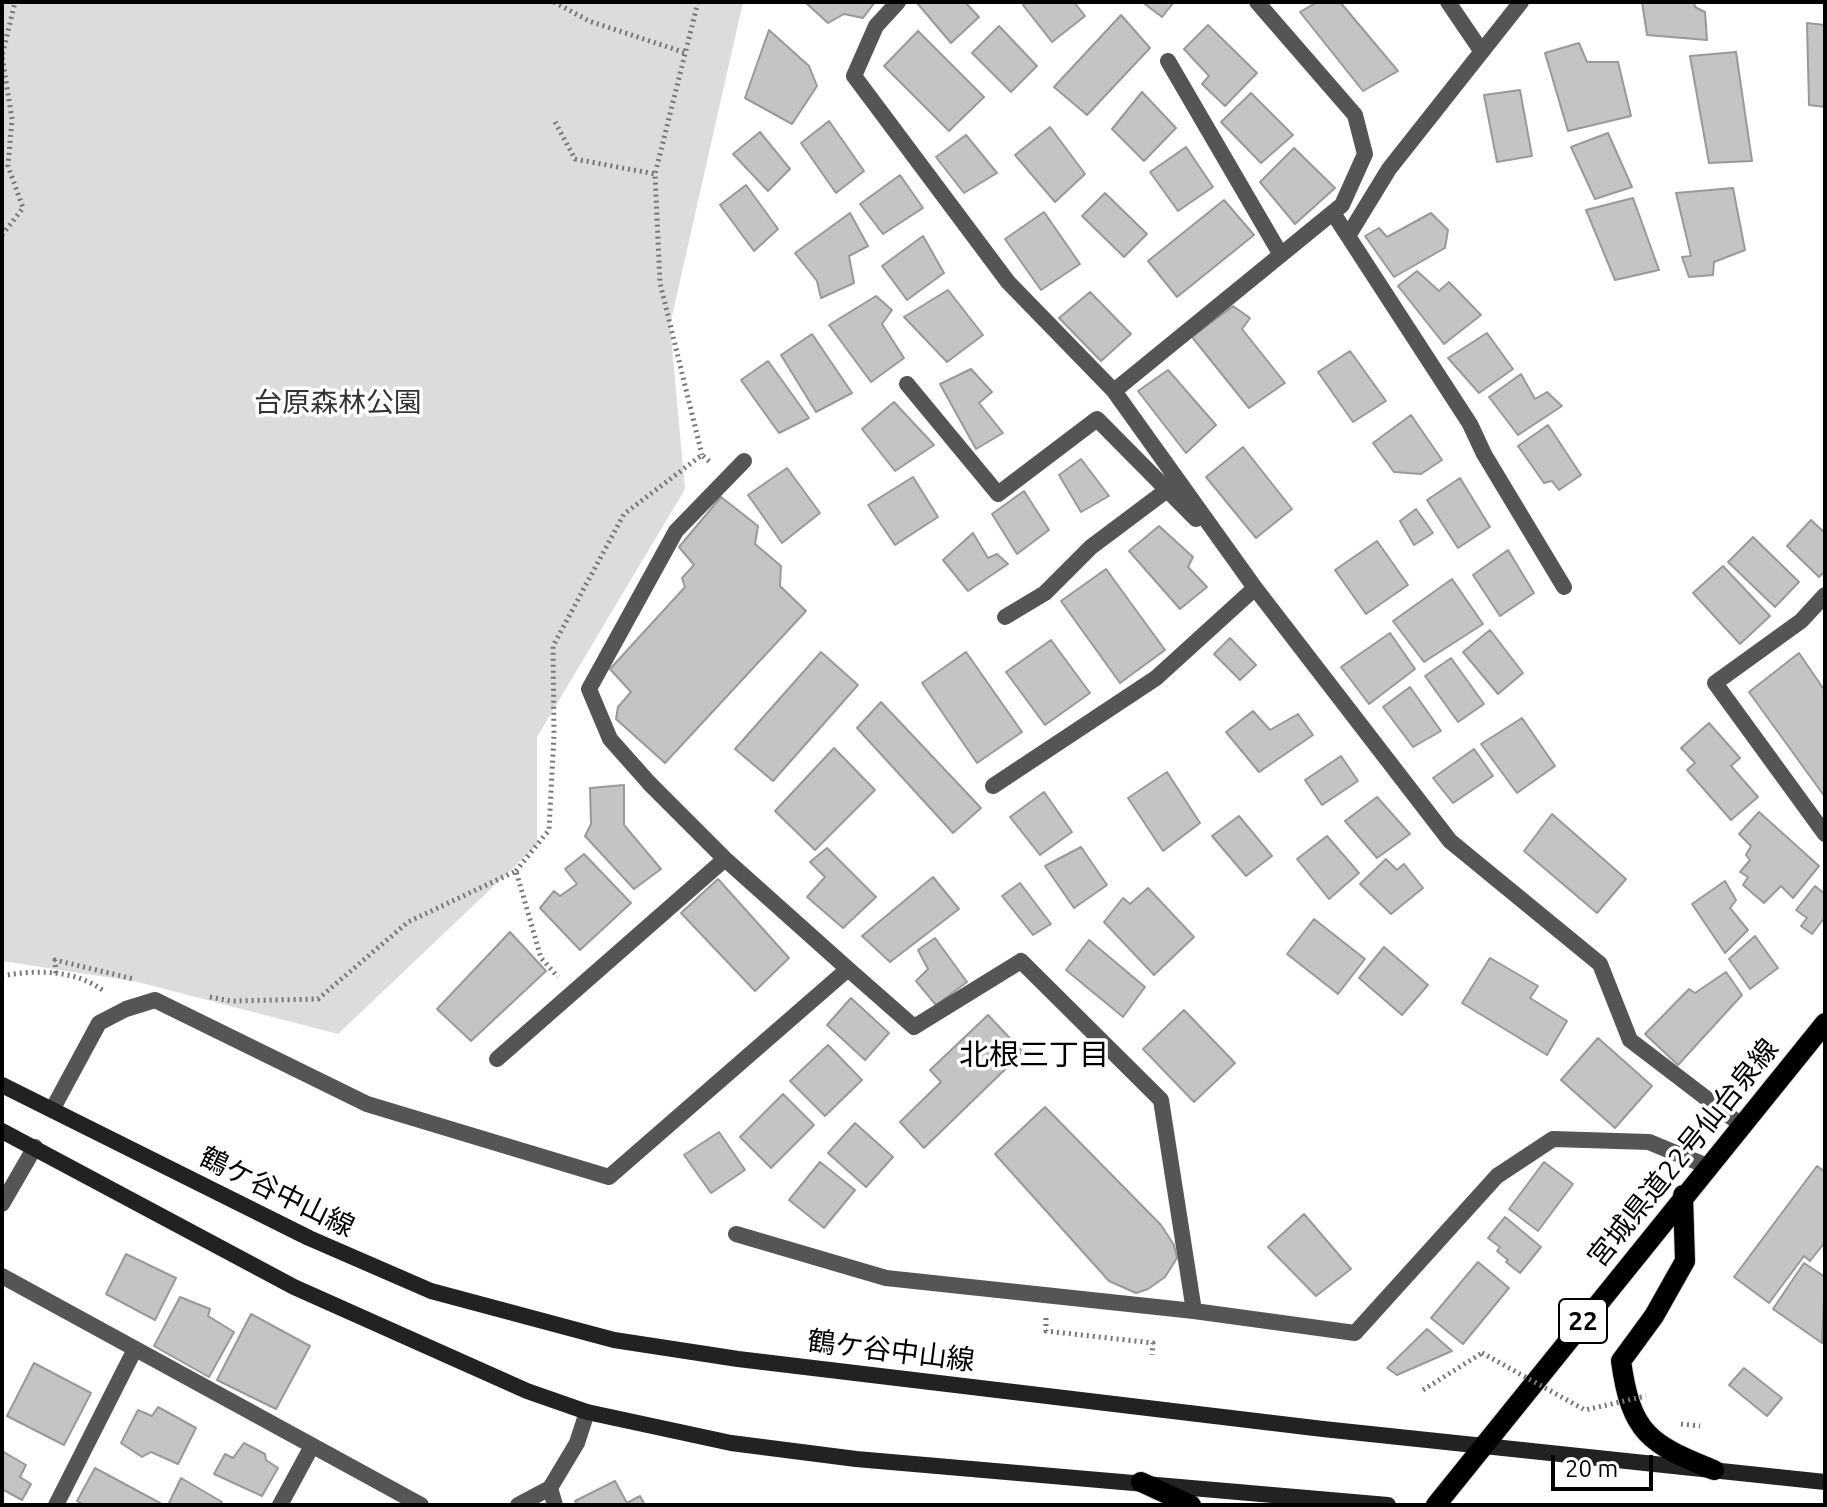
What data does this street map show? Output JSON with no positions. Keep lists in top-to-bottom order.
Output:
{
  "streets": {
    "main road": ["宮城県道22号仙台泉線", "22"],
    "street": ["鶴ケ谷中山線"]
  },
  "crossings": [
    ["宮城県道22号仙台泉線", "鶴ケ谷中山線"]
  ],
  "districts": ["北根三丁目"],
  "parks": ["台原森林公園"],
  "scale_bar": "20 m"
}
